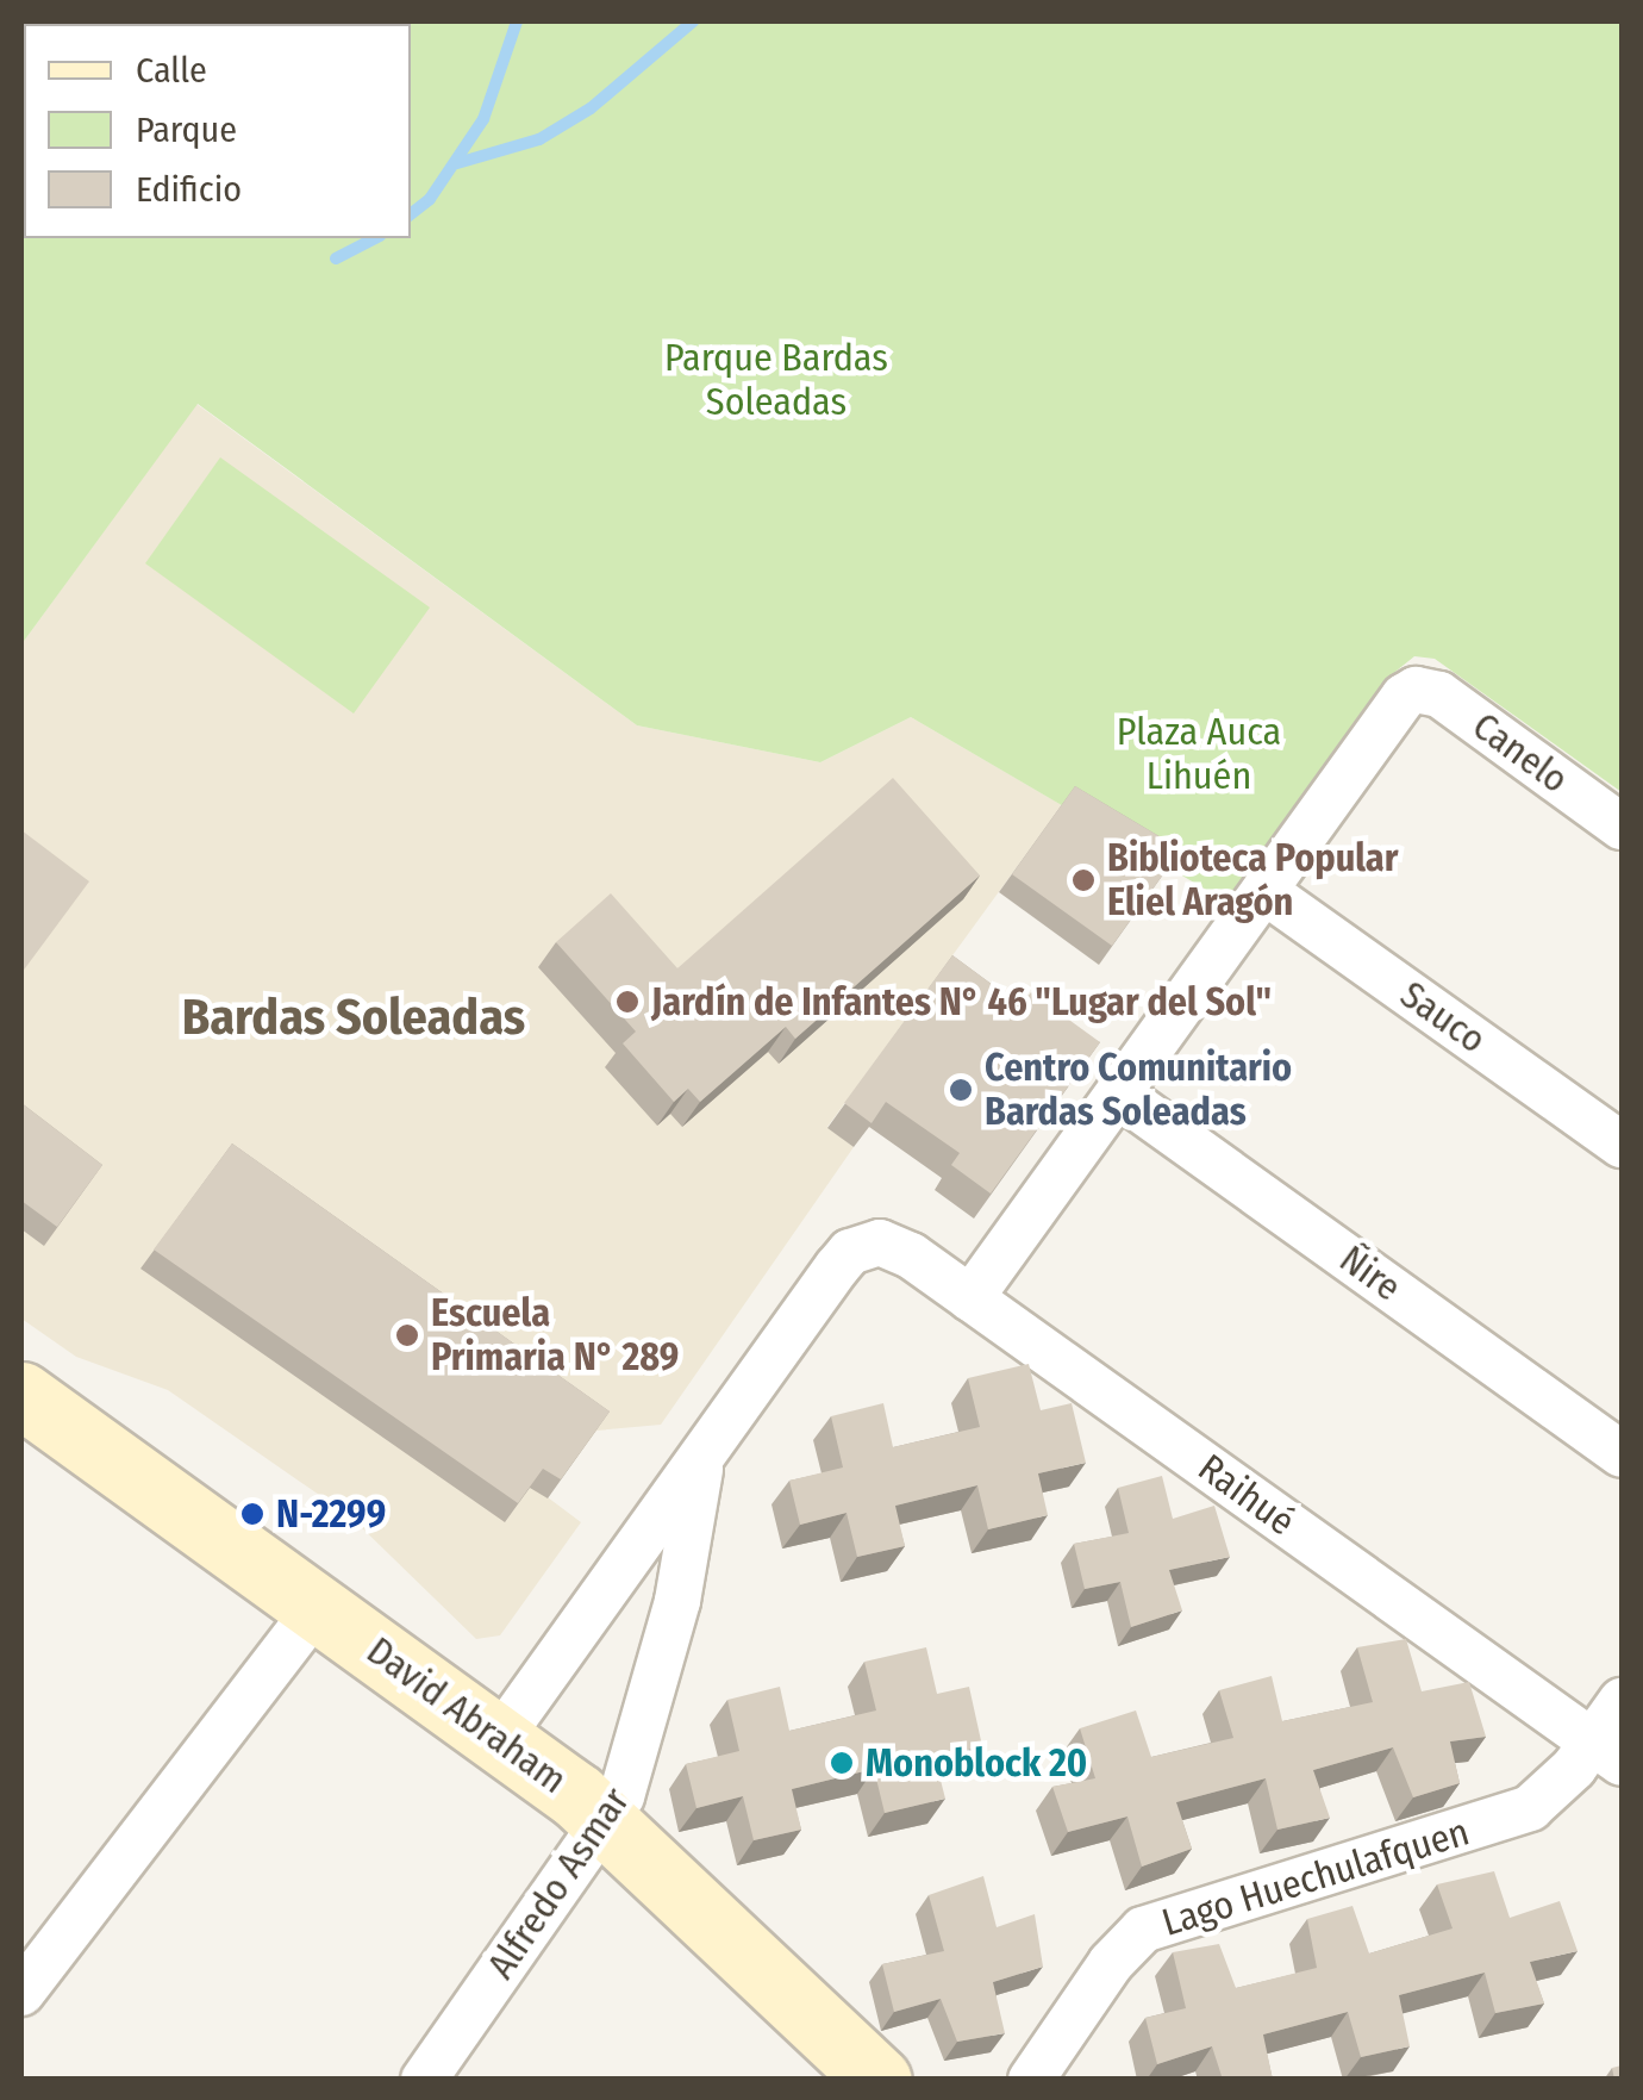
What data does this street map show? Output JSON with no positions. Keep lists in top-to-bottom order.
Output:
{
  "streets": {
    "main road": ["David Abraham"],
    "street": [
      "Canelo",
      "Sauco",
      "Ñire",
      "Raihué",
      "Lago Huechulafquen",
      "Alfredo Asmar"
    ]
  },
  "crossings": [
    ["Canelo", "Sauco"],
    ["Raihué", "Lago Huechulafquen"],
    ["Raihué", "Alfredo Asmar"],
    ["David Abraham", "Alfredo Asmar"]
  ],
  "districts": ["Bardas Soleadas"],
  "parks": ["Parque Bardas Soleadas", "Plaza Auca Lihuén"],
  "places": [
    "Biblioteca Popular Eliel Aragón",
    "Jardín de Infantes N° 46 \"Lugar del Sol\"",
    "Centro Comunitario Bardas Soleadas",
    "Escuela Primaria N° 289",
    "N-2299",
    "Monoblock 20"
  ],
  "legend": ["Calle", "Parque", "Edificio"]
}
